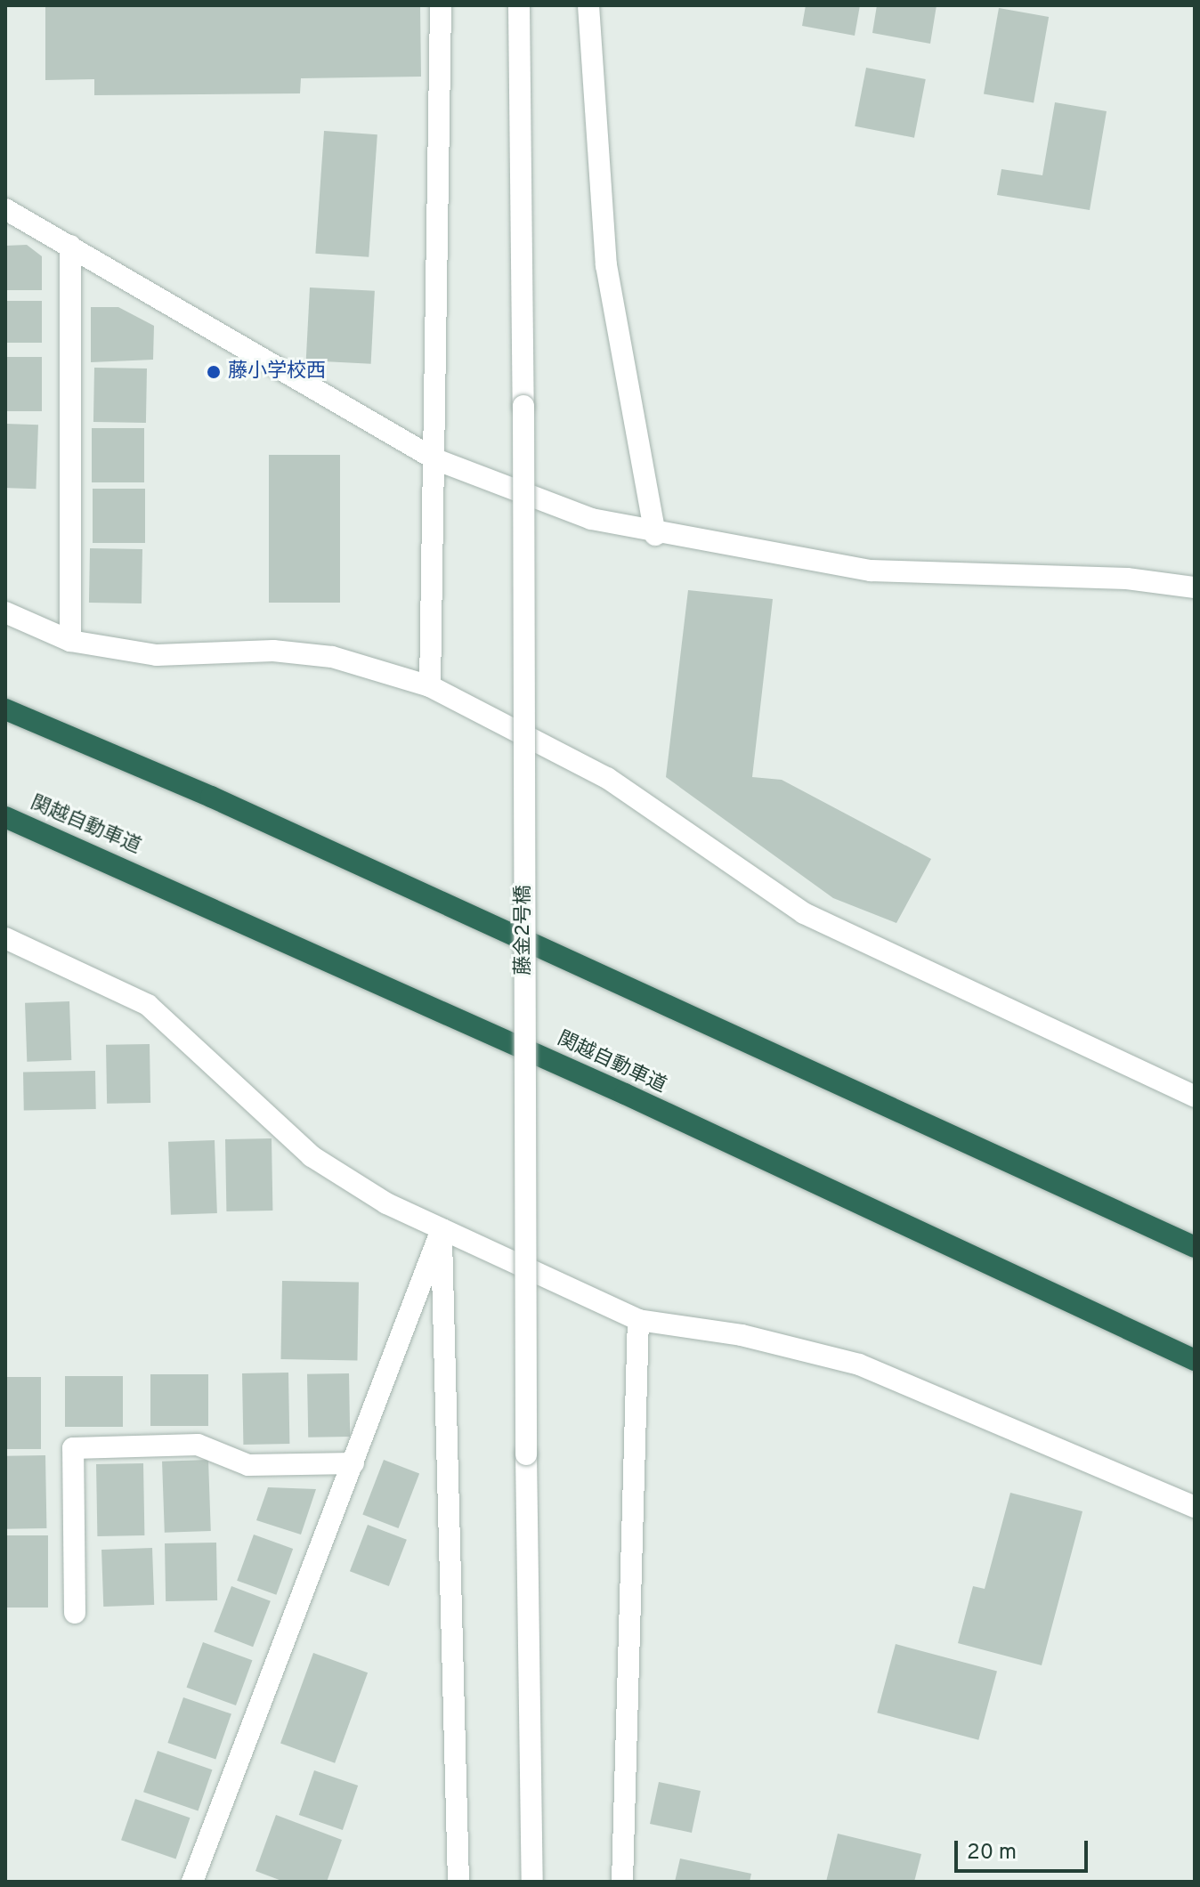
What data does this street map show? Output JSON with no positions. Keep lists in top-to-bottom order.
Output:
{
  "streets": {
    "highway": ["関越自動車道"],
    "street": ["藤金2号橋"]
  },
  "places": ["藤小学校西"],
  "scale_bar": "20 m"
}
